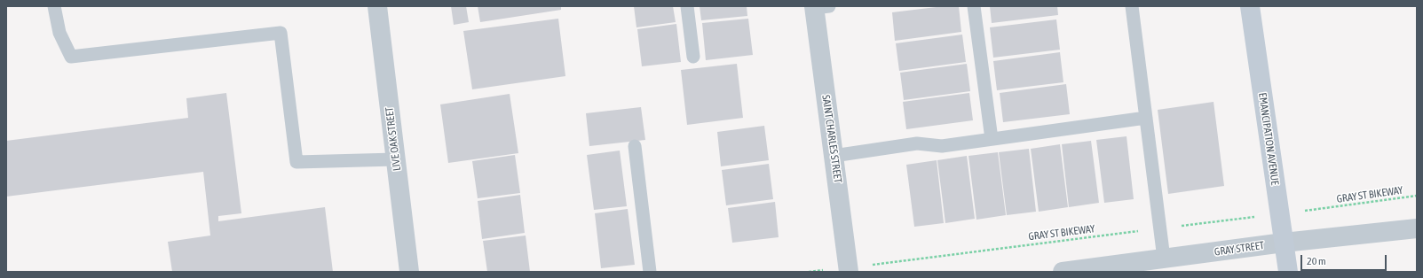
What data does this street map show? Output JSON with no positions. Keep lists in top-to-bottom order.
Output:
{
  "streets": {
    "main road": ["EMANCIPATION AVENUE"],
    "street": ["LIVE OAK STREET", "SAINT CHARLES STREET", "GRAY STREET"],
    "path": ["GRAY ST BIKEWAY"]
  },
  "crossings": [
    ["EMANCIPATION AVENUE", "GRAY STREET"]
  ],
  "scale_bar": "20 m"
}
